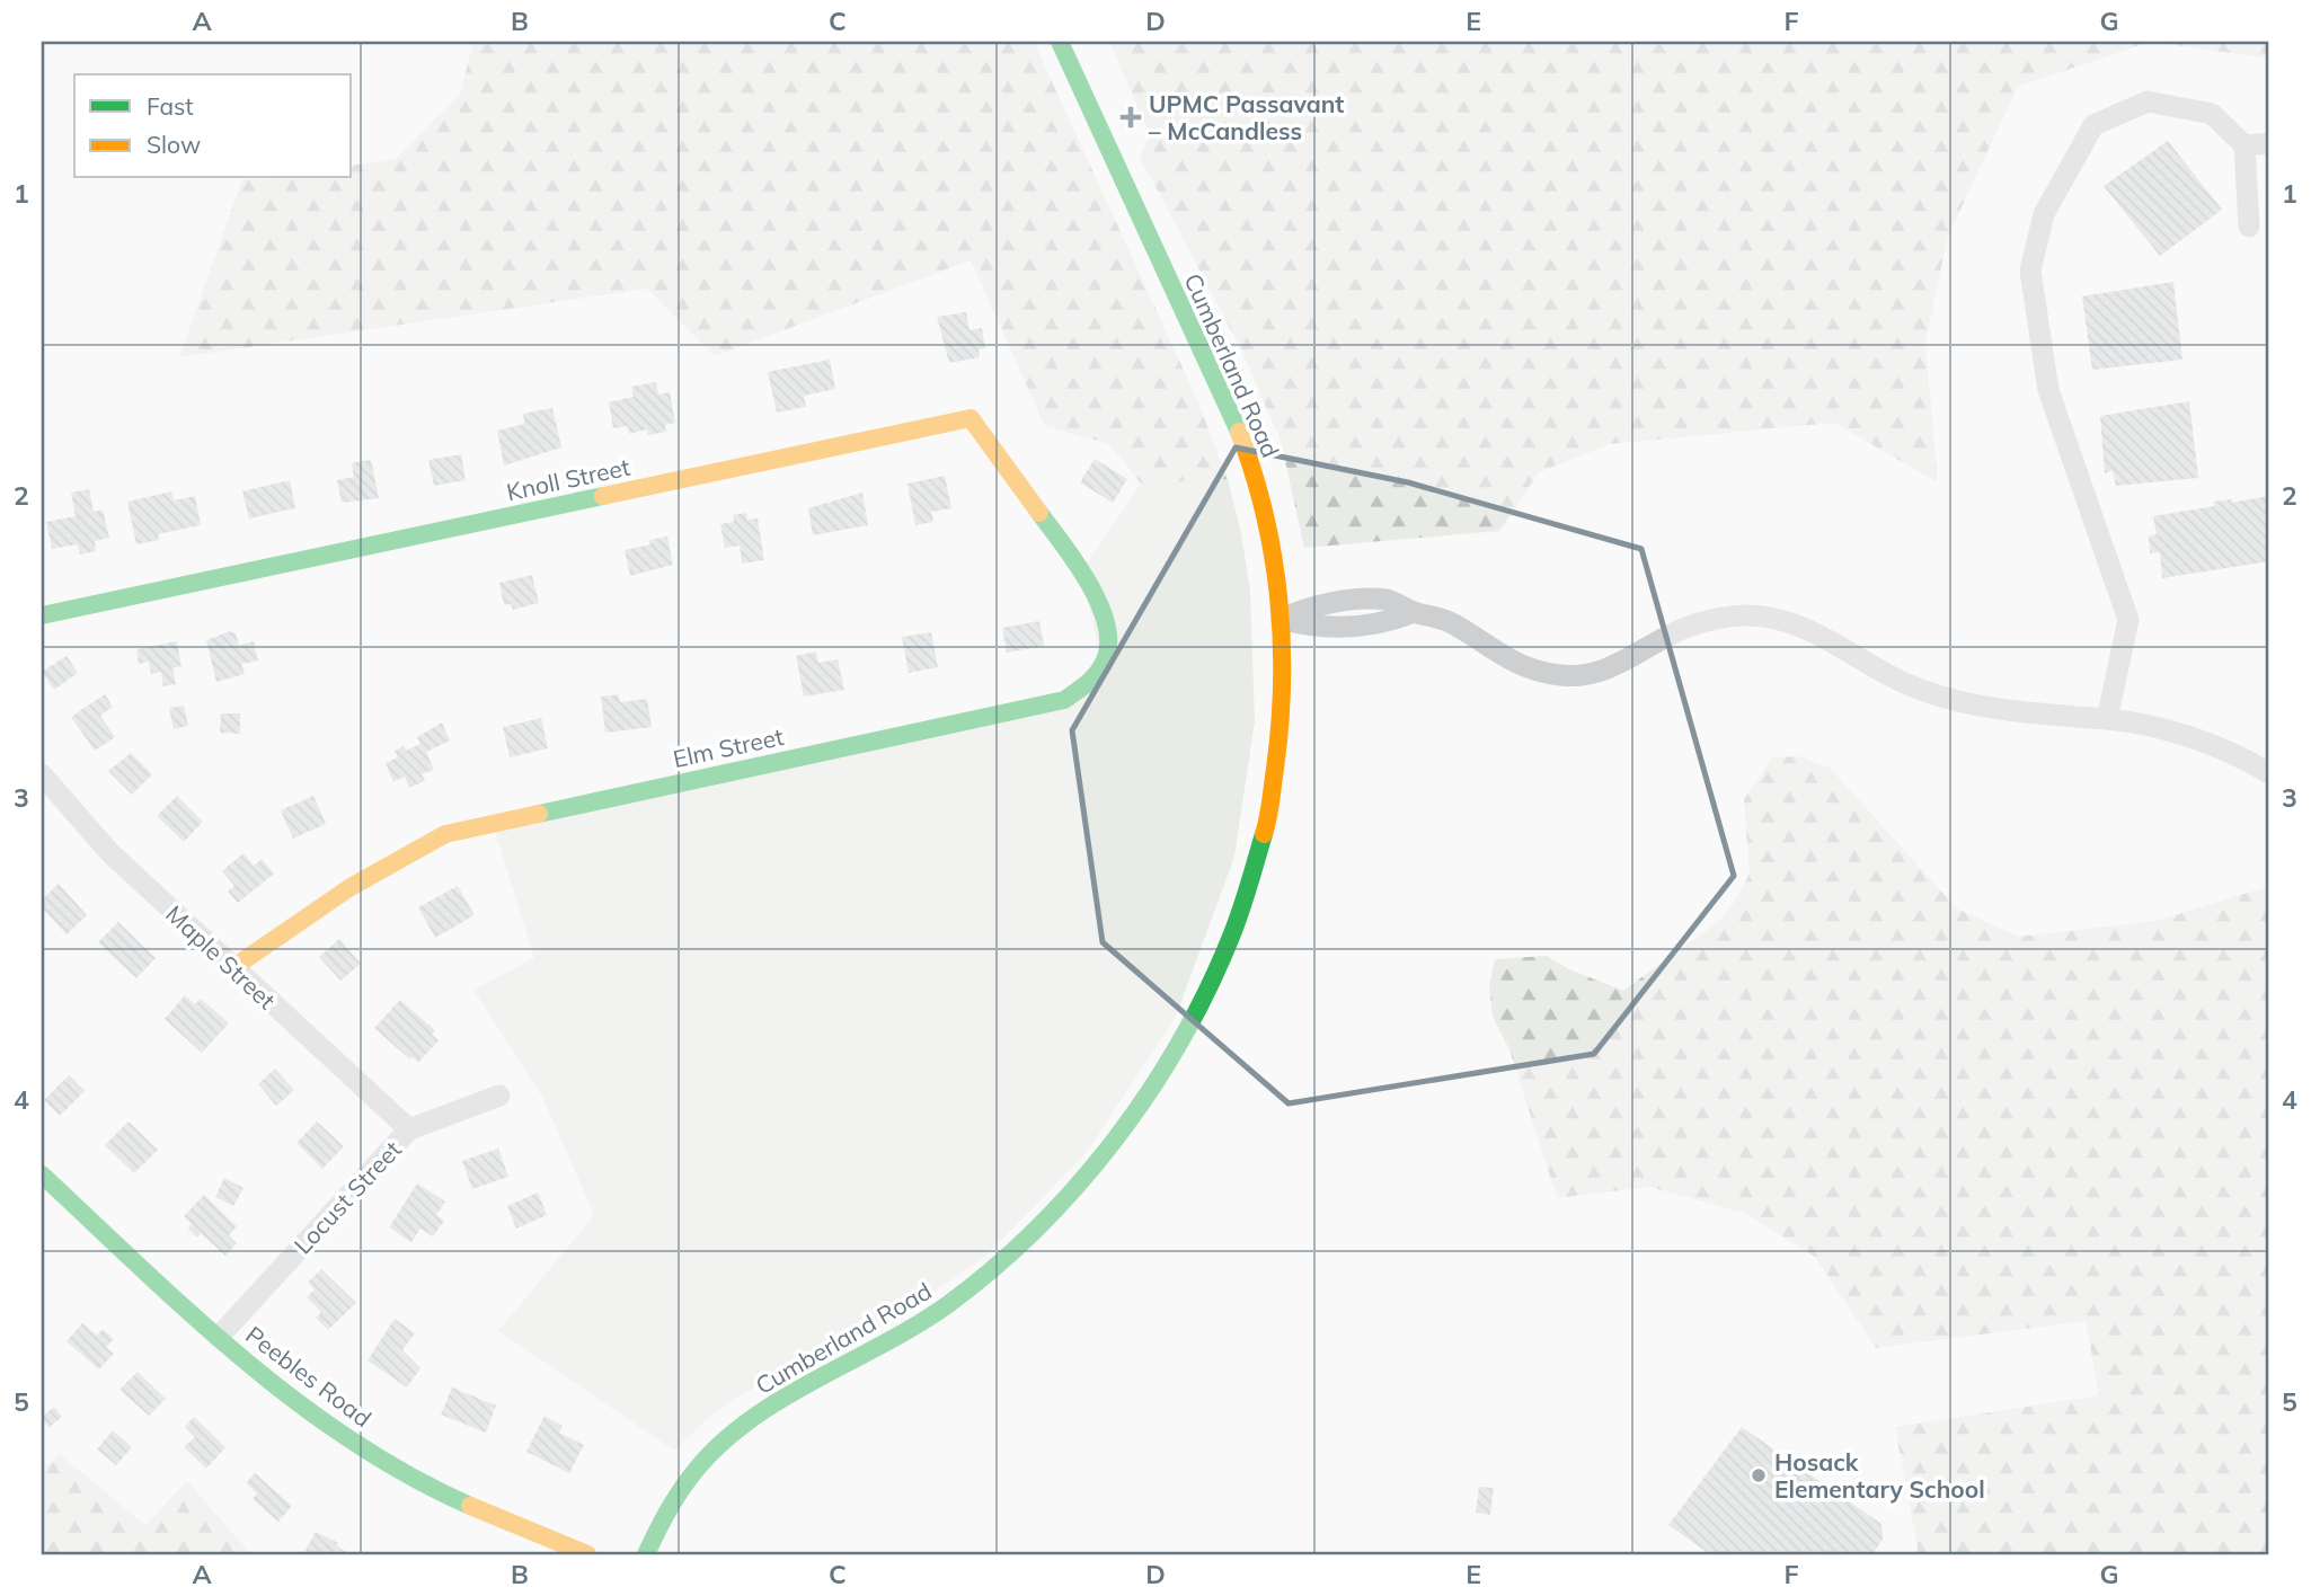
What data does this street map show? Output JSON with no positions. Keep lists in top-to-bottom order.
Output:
{
  "streets": {
    "street": [
      "Cumberland Road",
      "Knoll Street",
      "Elm Street",
      "Maple Street",
      "Locust Street",
      "Peebles Road"
    ]
  },
  "crossings": [
    ["Knoll Street", "Elm Street"],
    ["Elm Street", "Maple Street"],
    ["Maple Street", "Locust Street"],
    ["Locust Street", "Peebles Road"]
  ],
  "places": {
    "health": ["UPMC Passavant – McCandless"],
    "other": ["Hosack Elementary School"]
  },
  "legend": ["Fast", "Slow"],
  "grid": {
    "columns": [
      "A",
      "B",
      "C",
      "D",
      "E",
      "F",
      "G"
    ],
    "rows": [
      "1",
      "2",
      "3",
      "4",
      "5"
    ]
  }
}
